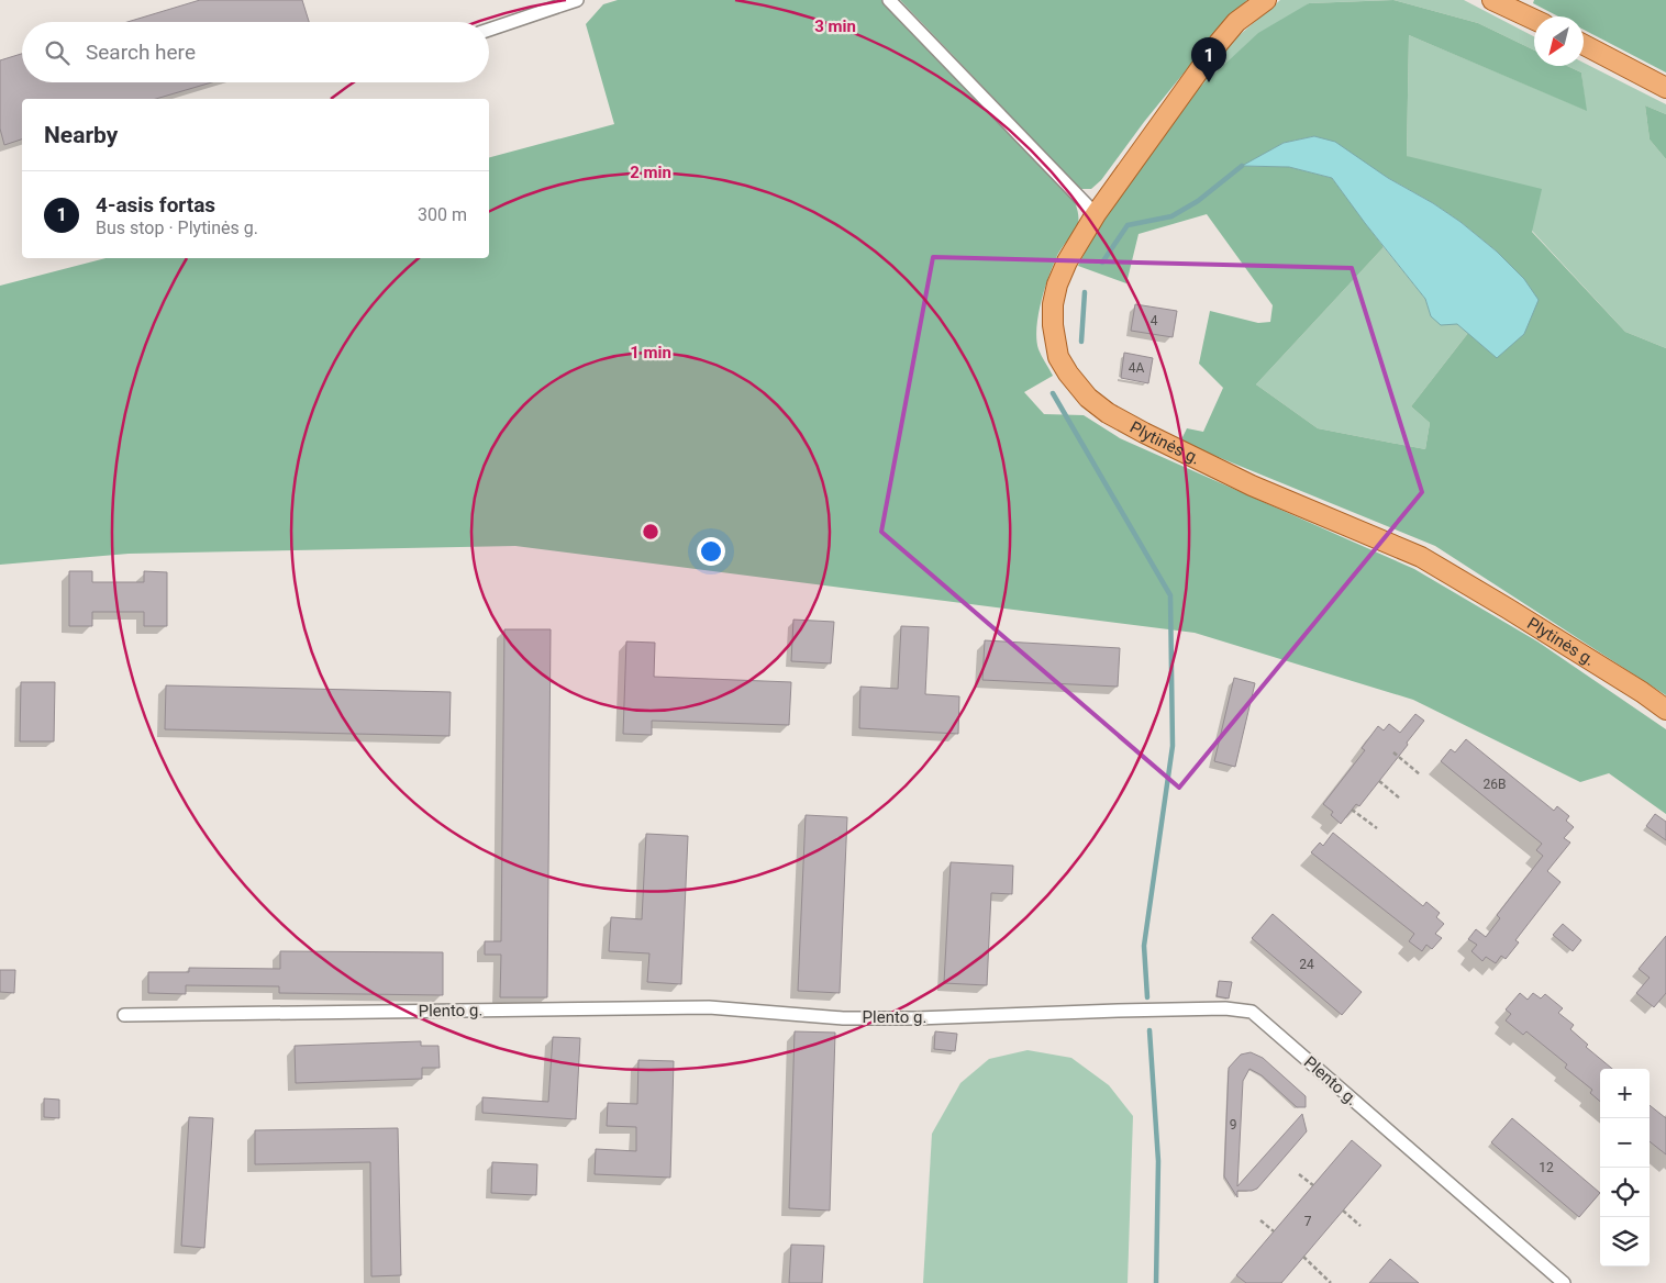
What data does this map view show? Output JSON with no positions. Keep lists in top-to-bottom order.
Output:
{
  "streets": {
    "main road": ["Plytinės g."],
    "street": ["Plento g."]
  },
  "house_numbers": [
    "4",
    "4A",
    "26B",
    "24",
    "9",
    "12",
    "7"
  ],
  "north": "bottom left",
  "page": {
    "search": "Search here",
    "pins": "1",
    "heading": "Nearby",
    "list": [
      {
        "mark": "1",
        "name": "4-asis fortas",
        "note": "Bus stop · Plytinės g.",
        "value": "300 m"
      }
    ],
    "map_buttons": ["+", "−"]
  },
  "rings": ["3 min", "2 min", "1 min"]
}
